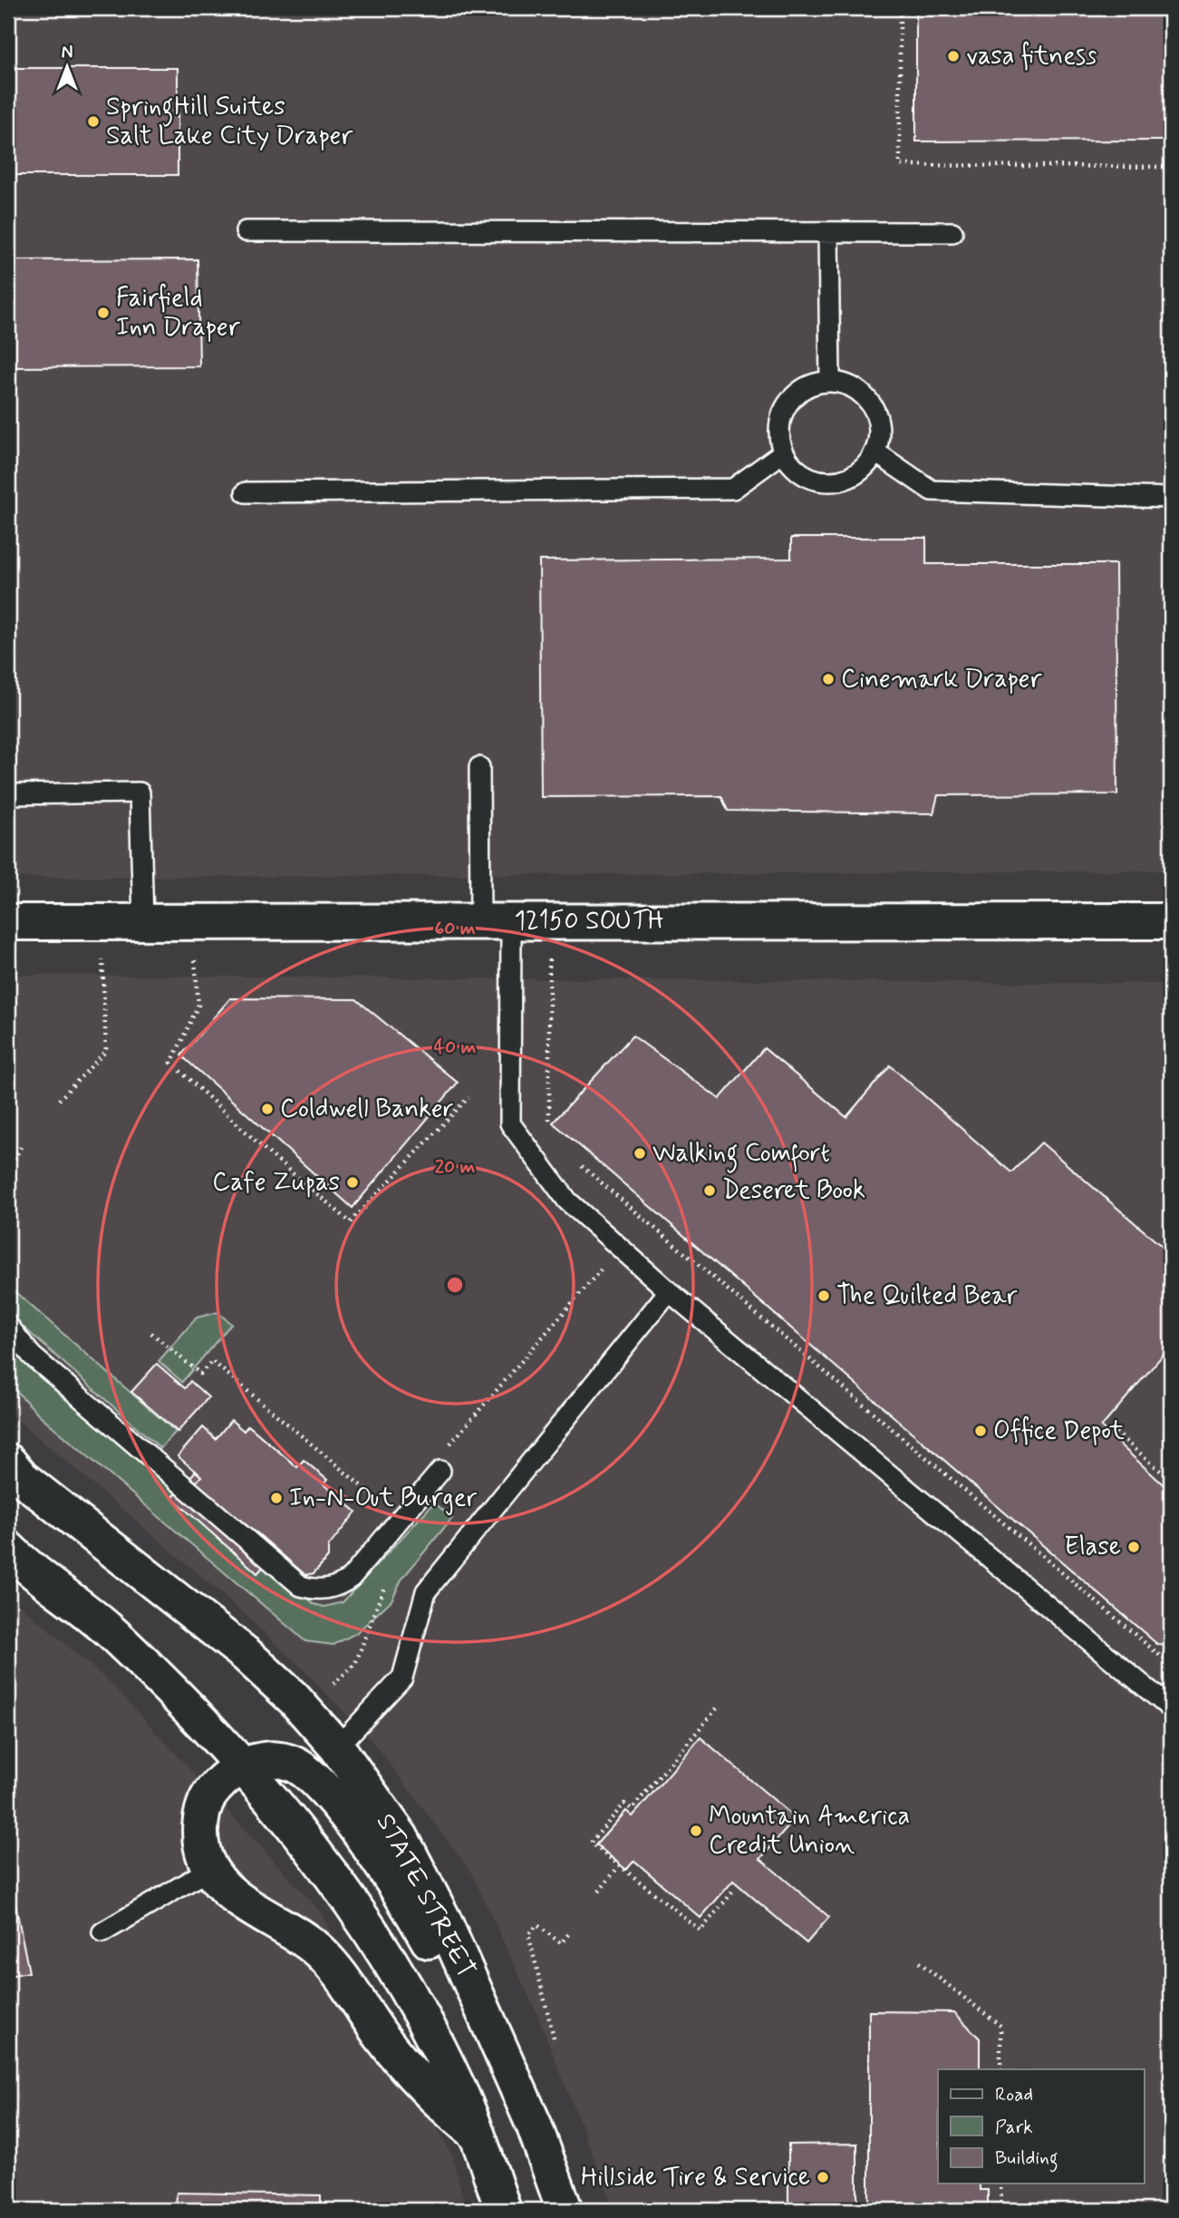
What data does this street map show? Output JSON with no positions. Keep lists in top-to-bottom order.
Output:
{
  "streets": {
    "main road": ["12150 SOUTH", "STATE STREET"]
  },
  "places": [
    "vasa fitness",
    "SpringHill Suites Salt Lake City Draper",
    "Fairfield Inn Draper",
    "Cinemark Draper",
    "Coldwell Banker",
    "Walking Comfort",
    "Cafe Zupas",
    "Deseret Book",
    "The Quilted Bear",
    "Office Depot",
    "In-N-Out Burger",
    "Elase",
    "Mountain America Credit Union",
    "Hillside Tire & Service"
  ],
  "legend": ["Road", "Park", "Building"],
  "north": "top",
  "rings": ["60 m", "40 m", "20 m"]
}
